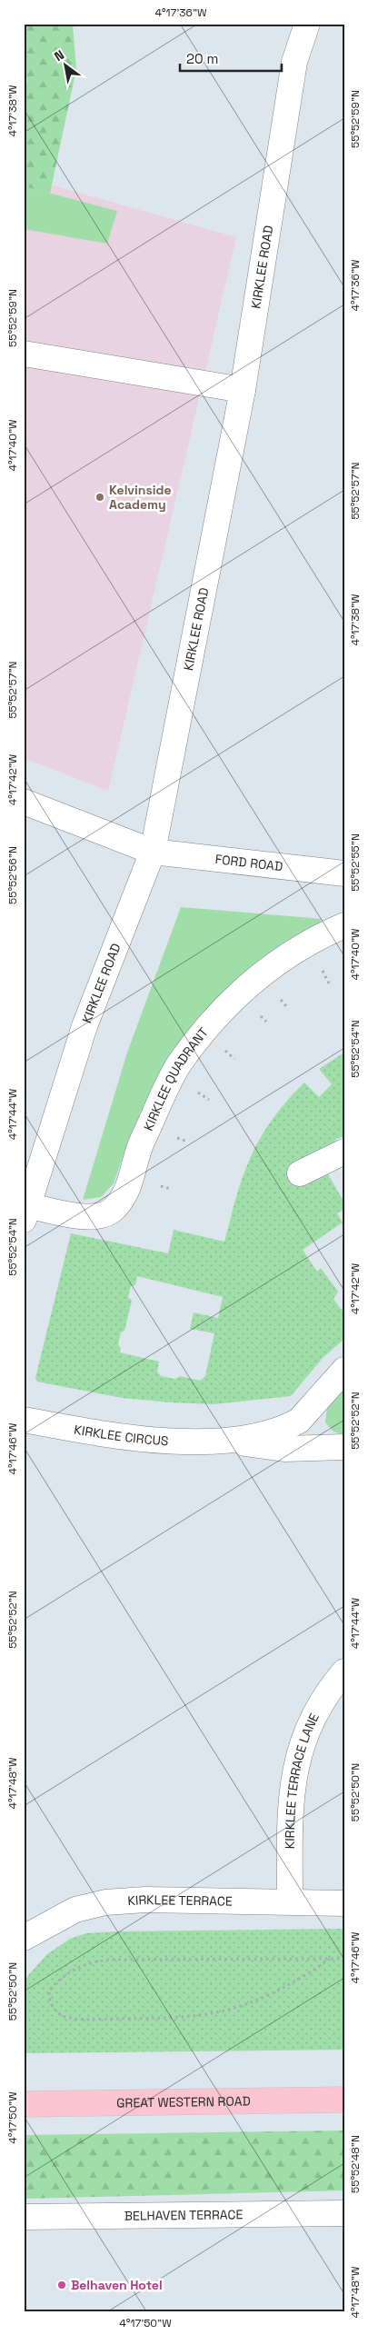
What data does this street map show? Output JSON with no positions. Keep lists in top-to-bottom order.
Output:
{
  "streets": {
    "main road": ["GREAT WESTERN ROAD"],
    "street": [
      "KIRKLEE ROAD",
      "FORD ROAD",
      "KIRKLEE QUADRANT",
      "KIRKLEE CIRCUS",
      "KIRKLEE TERRACE LANE",
      "KIRKLEE TERRACE",
      "BELHAVEN TERRACE"
    ]
  },
  "crossings": [
    ["KIRKLEE ROAD", "FORD ROAD"],
    ["KIRKLEE ROAD", "KIRKLEE QUADRANT"],
    ["KIRKLEE TERRACE LANE", "KIRKLEE TERRACE"]
  ],
  "places": ["Kelvinside Academy", "Belhaven Hotel"],
  "scale_bar": "20 m",
  "north": "top left",
  "coordinates": [
    "4°17'36\"W",
    "4°17'38\"W",
    "55°52'59\"N",
    "4°17'40\"W",
    "55°52'57\"N",
    "4°17'42\"W",
    "55°52'55\"N",
    "55°52'56\"N",
    "55°52'54\"N",
    "4°17'44\"W",
    "55°52'52\"N",
    "4°17'46\"W",
    "4°17'48\"W",
    "55°52'50\"N",
    "4°17'50\"W",
    "55°52'48\"N"
  ]
}
